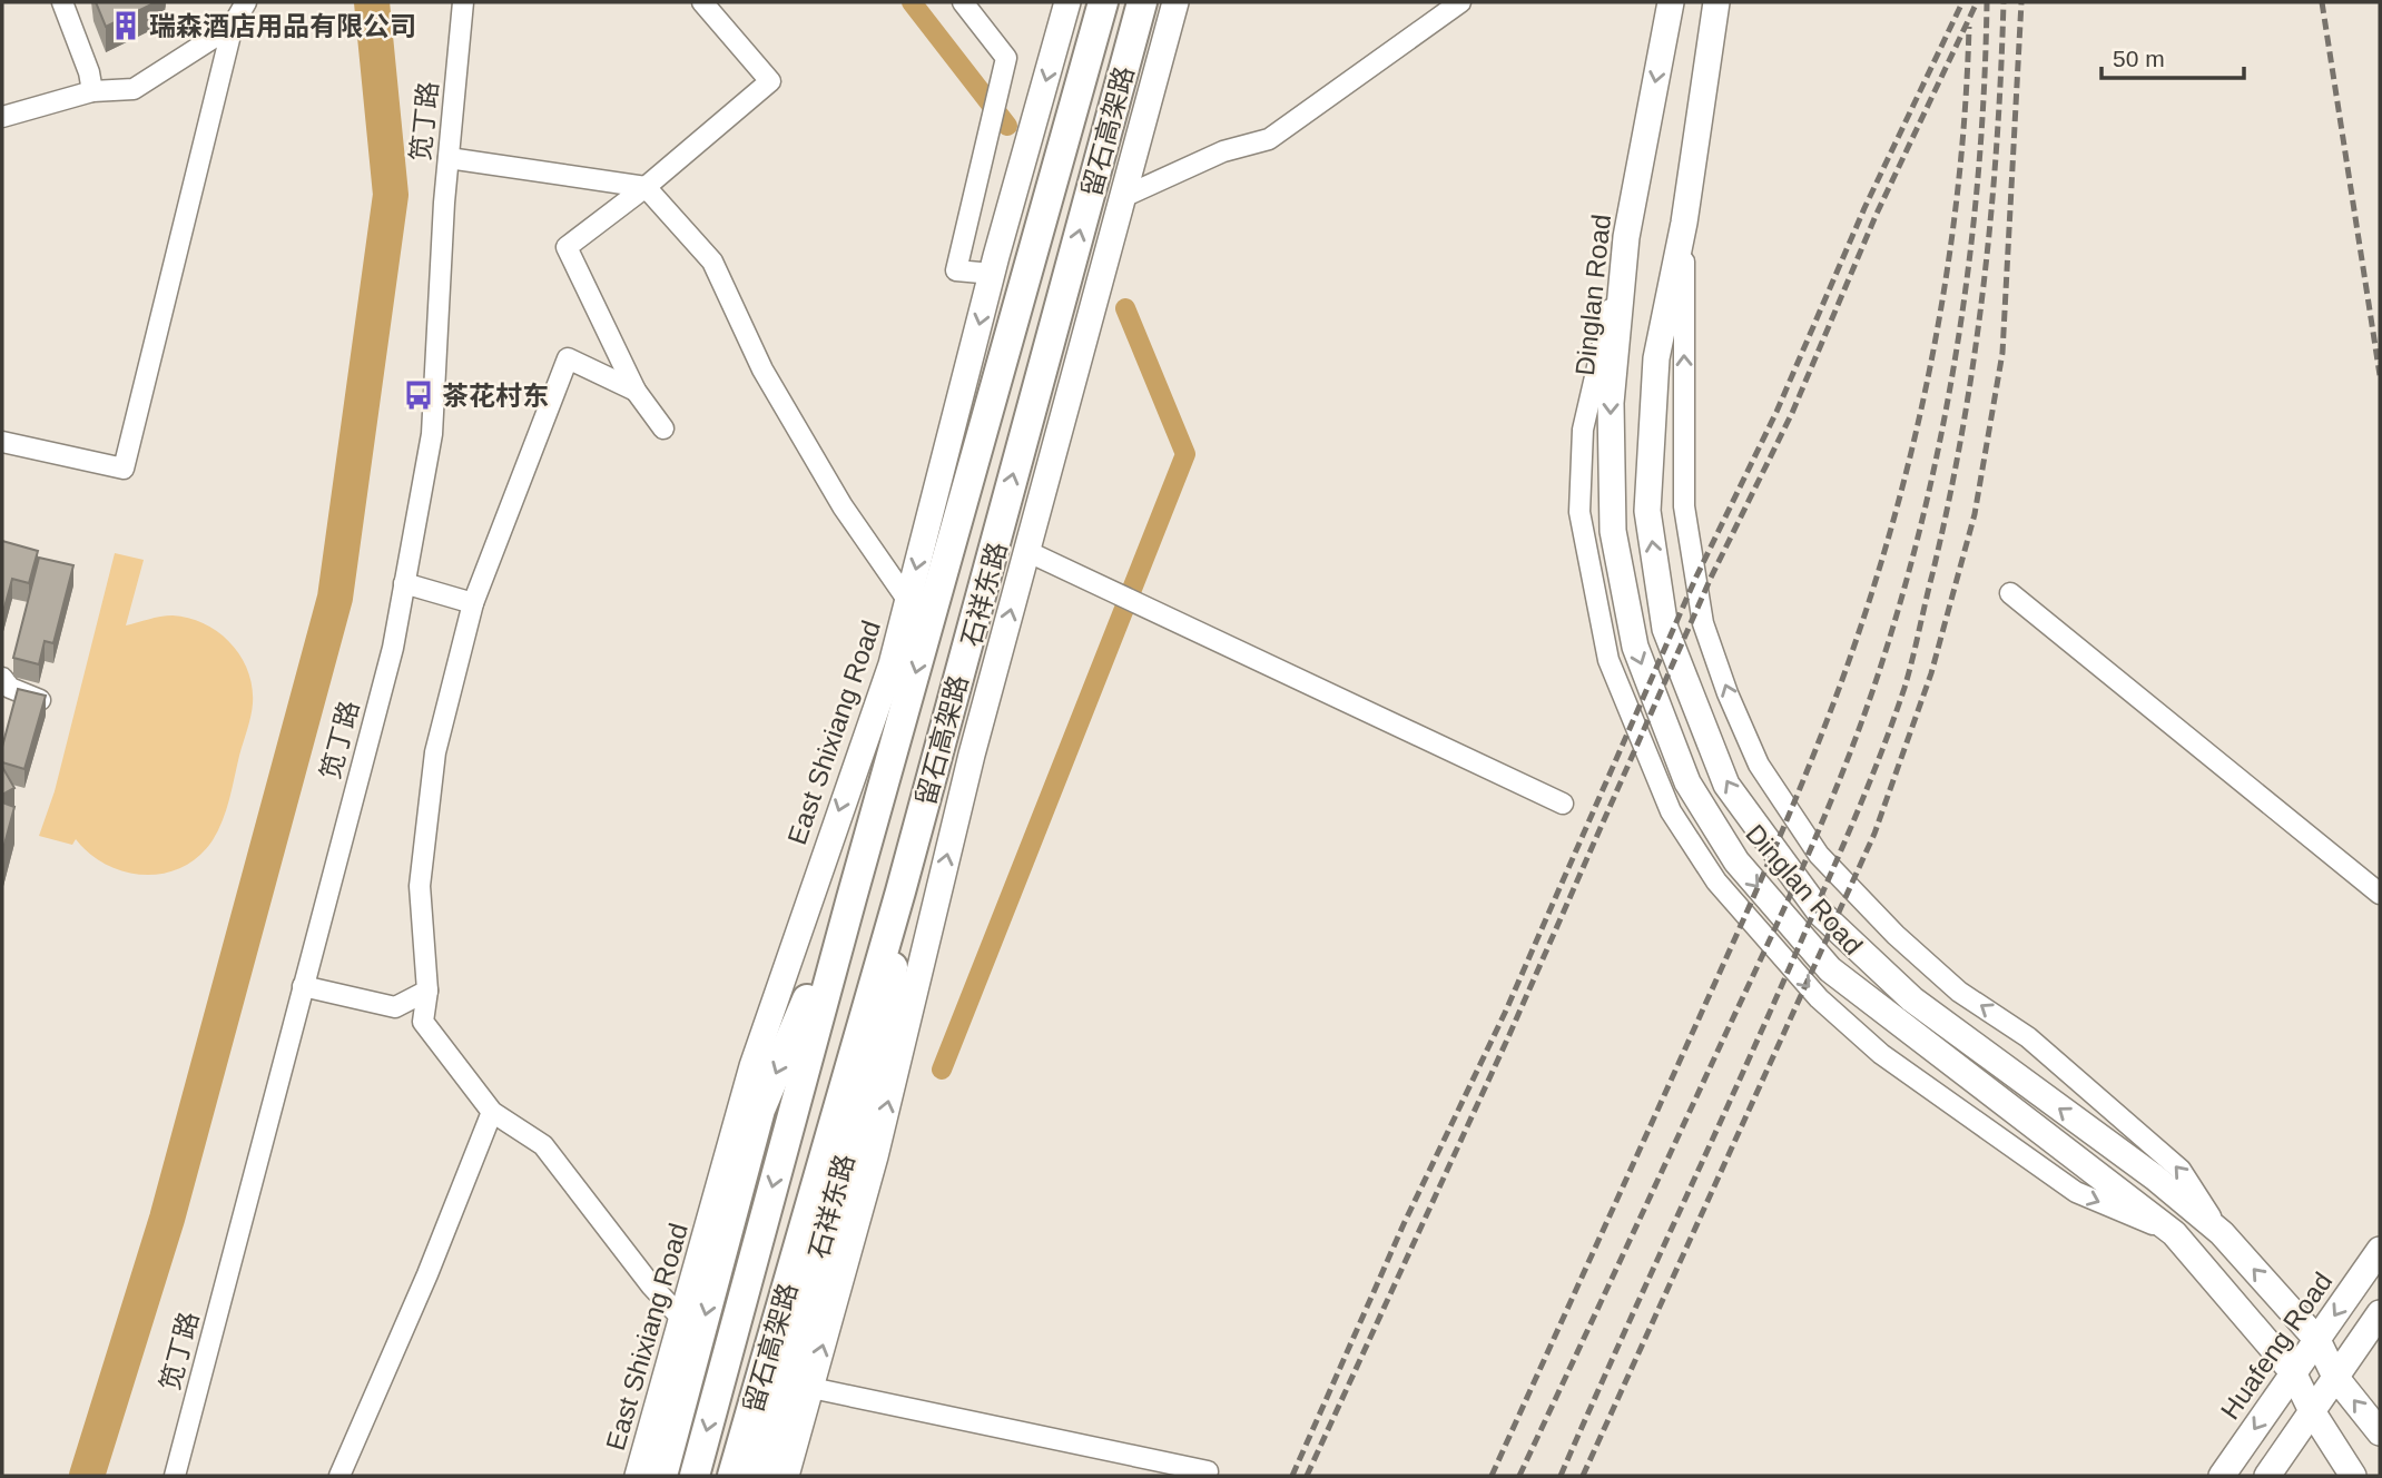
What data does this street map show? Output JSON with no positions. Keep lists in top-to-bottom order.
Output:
{
  "streets": {
    "highway": ["留石高架路"],
    "main road": [
      "Dinglan Road",
      "石祥东路",
      "East Shixiang Road",
      "Huafeng Road"
    ],
    "street": ["笕丁路"]
  },
  "crossings": [
    ["Dinglan Road", "Huafeng Road"]
  ],
  "one_way": ["石祥东路", "East Shixiang Road"],
  "places": {
    "building": ["瑞森酒店用品有限公司"],
    "bus stop": ["茶花村东"]
  },
  "scale_bar": "50 m"
}
